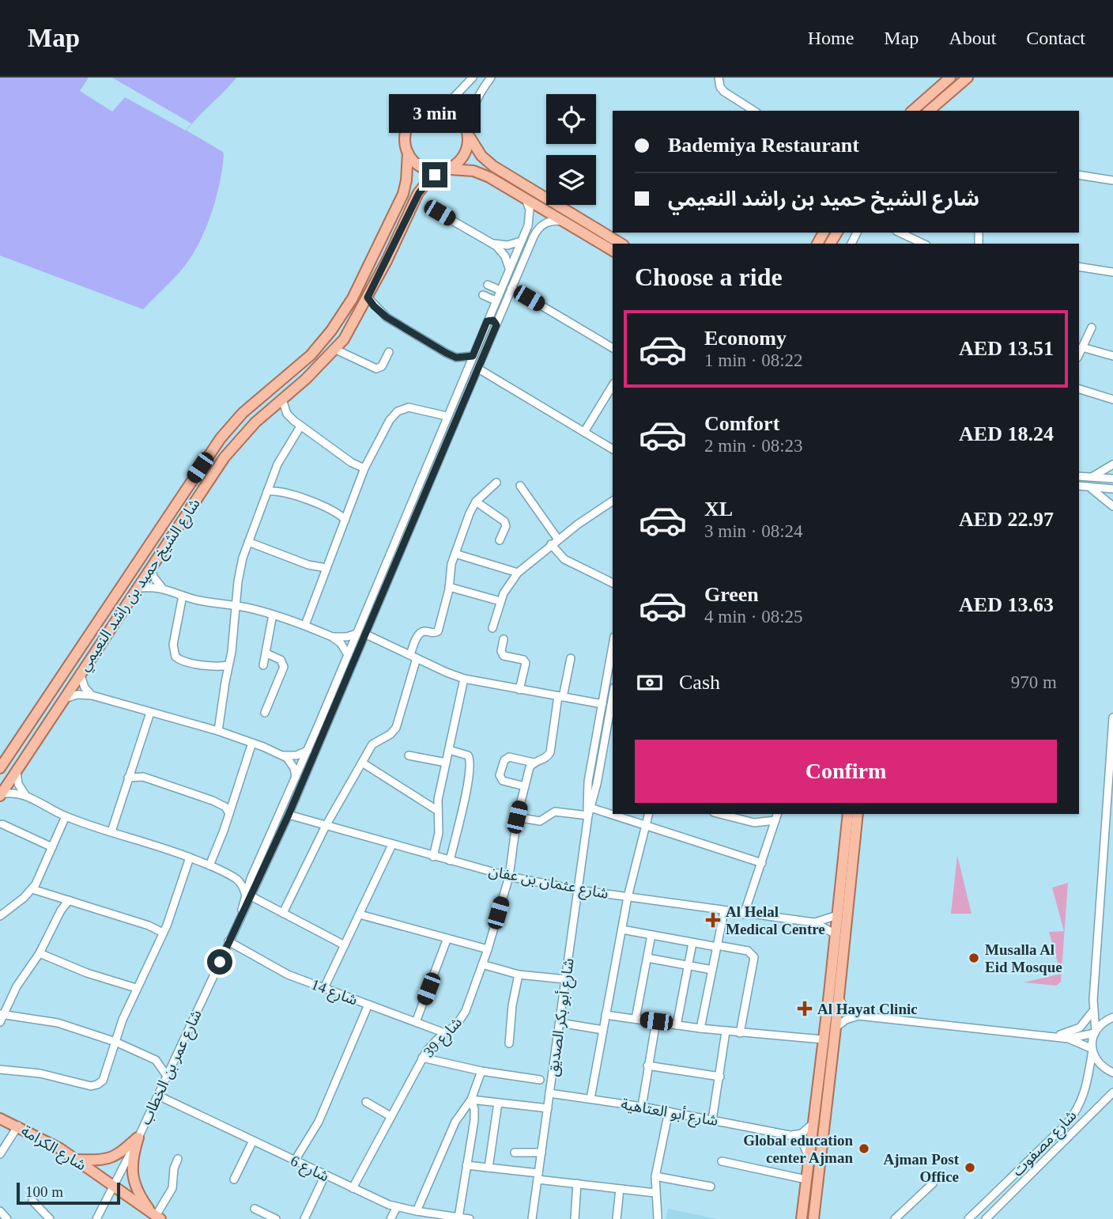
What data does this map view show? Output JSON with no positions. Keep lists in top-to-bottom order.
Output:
{
  "streets": {
    "main road": ["شارع الشيخ حميد بن راشد النعيمي", "شارع الكرامة"],
    "street": [
      "شارع عثمان بن عفان",
      "شارع 14",
      "شارع أبو بكر الصديق",
      "شارع 39",
      "شارع عمر بن الخطاب",
      "شارع أبو العتاهية",
      "شارع مصفوت",
      "شارع 6"
    ]
  },
  "crossings": [
    ["شارع عثمان بن عفان", "شارع أبو بكر الصديق"],
    ["شارع عثمان بن عفان", "شارع 39"],
    ["شارع عثمان بن عفان", "شارع عمر بن الخطاب"],
    ["شارع 14", "شارع 39"],
    ["شارع 14", "شارع عمر بن الخطاب"],
    ["شارع أبو بكر الصديق", "شارع أبو العتاهية"],
    ["شارع 39", "شارع 6"],
    ["شارع عمر بن الخطاب", "شارع الكرامة"],
    ["شارع عمر بن الخطاب", "شارع 6"]
  ],
  "places": {
    "health": ["Al Helal Medical Centre", "Al Hayat Clinic"],
    "other": ["Musalla Al Eid Mosque", "Global education center Ajman", "Ajman Post Office"]
  },
  "scale_bar": "100 m",
  "page": {
    "header": "Map",
    "nav": [
      "Home",
      "Map",
      "About",
      "Contact"
    ],
    "bubble": "3 min",
    "banner": ["Bademiya Restaurant", "شارع الشيخ حميد بن راشد النعيمي"],
    "heading": "Choose a ride",
    "list": [
      {
        "name": "Economy",
        "note": "1 min · 08:22",
        "value": "AED 13.51"
      },
      {
        "name": "Comfort",
        "note": "2 min · 08:23",
        "value": "AED 18.24"
      },
      {
        "name": "XL",
        "note": "3 min · 08:24",
        "value": "AED 22.97"
      },
      {
        "name": "Green",
        "note": "4 min · 08:25",
        "value": "AED 13.63"
      }
    ],
    "pay": ["Cash", "970 m"],
    "buttons": "Confirm",
    "scale": "100 m"
  }
}
